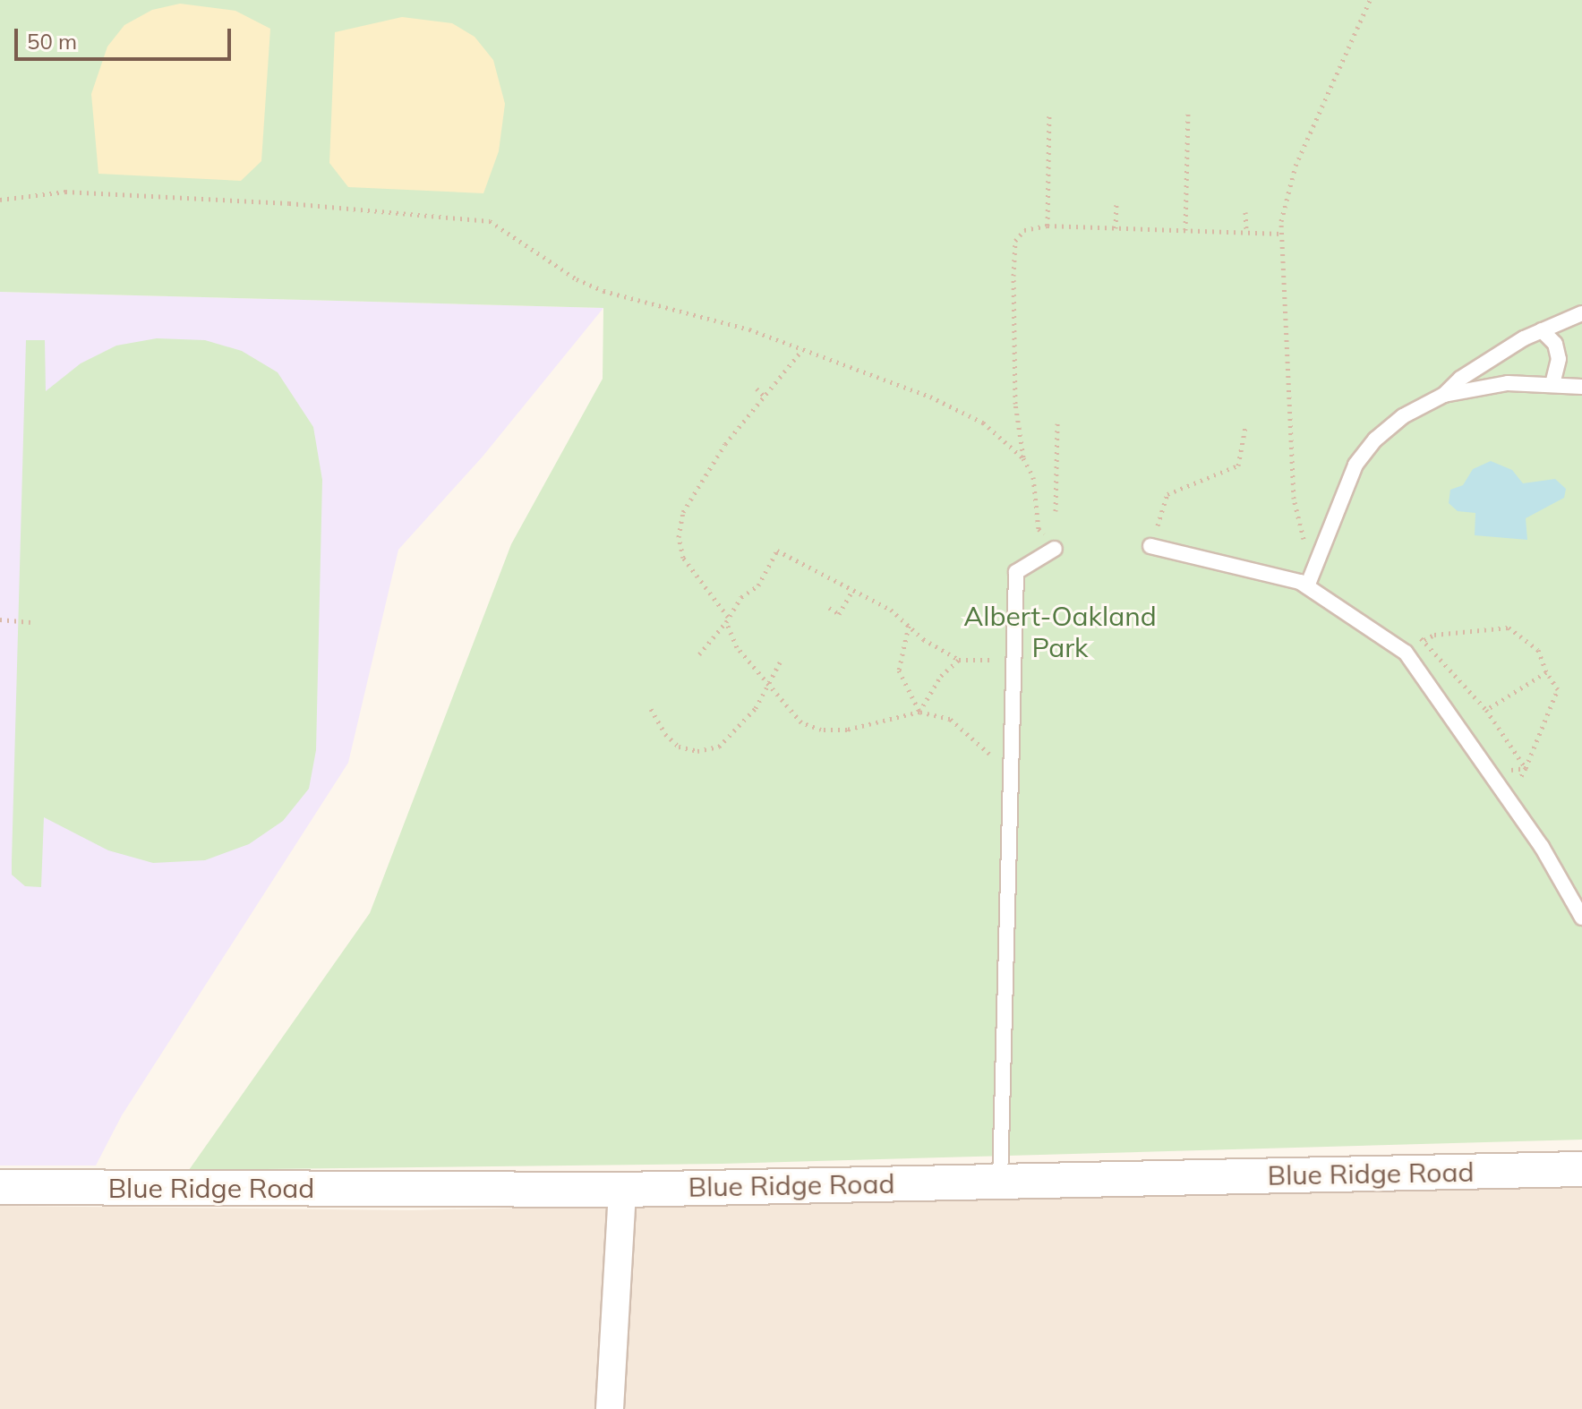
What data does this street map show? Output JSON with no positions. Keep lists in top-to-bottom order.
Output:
{
  "streets": {
    "street": ["Blue Ridge Road"]
  },
  "parks": ["Albert-Oakland Park"],
  "scale_bar": "50 m"
}
